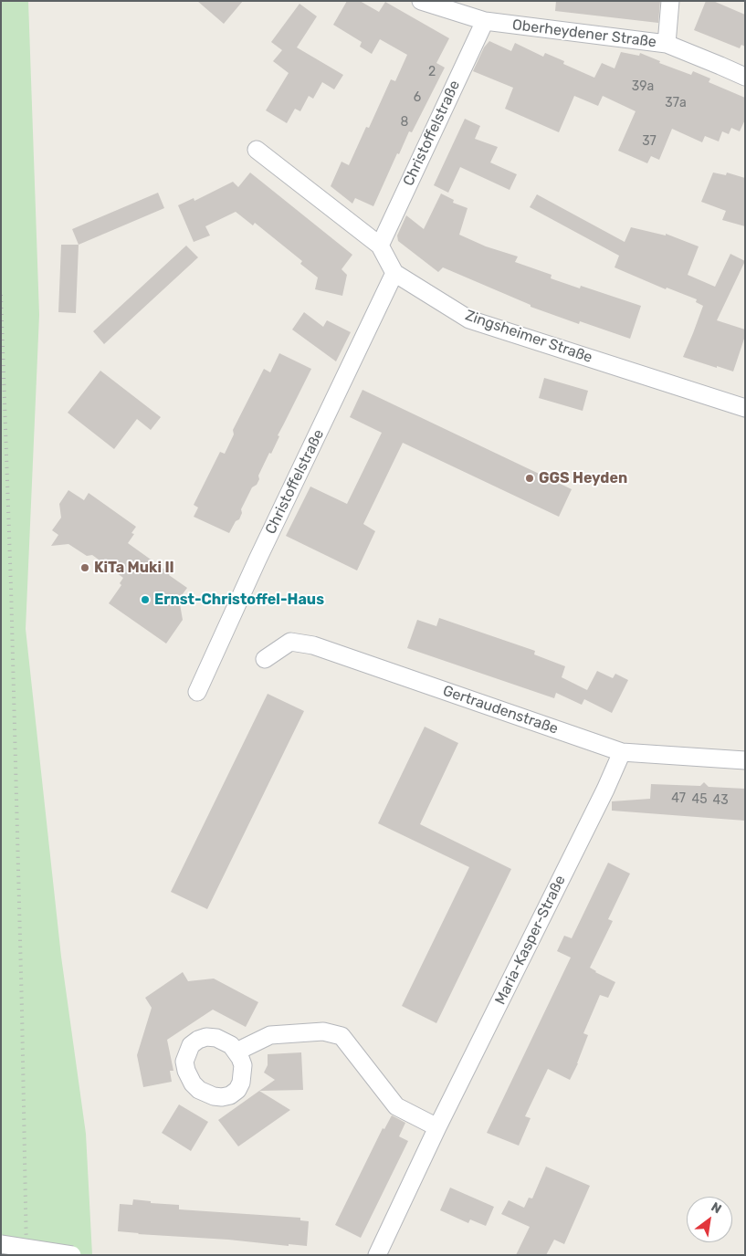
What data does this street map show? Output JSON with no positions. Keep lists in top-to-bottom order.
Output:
{
  "streets": {
    "street": [
      "Oberheydener Straße",
      "Christoffelstraße",
      "Zingsheimer Straße",
      "Gertraudenstraße",
      "Maria-Kasper-Straße"
    ]
  },
  "crossings": [
    ["Oberheydener Straße", "Christoffelstraße"],
    ["Christoffelstraße", "Zingsheimer Straße"],
    ["Gertraudenstraße", "Maria-Kasper-Straße"]
  ],
  "places": ["GGS Heyden", "KiTa Muki II", "Ernst-Christoffel-Haus"],
  "house_numbers": [
    "2",
    "39a",
    "6",
    "37a",
    "8",
    "37",
    "47",
    "45",
    "43"
  ],
  "north": "top right"
}
